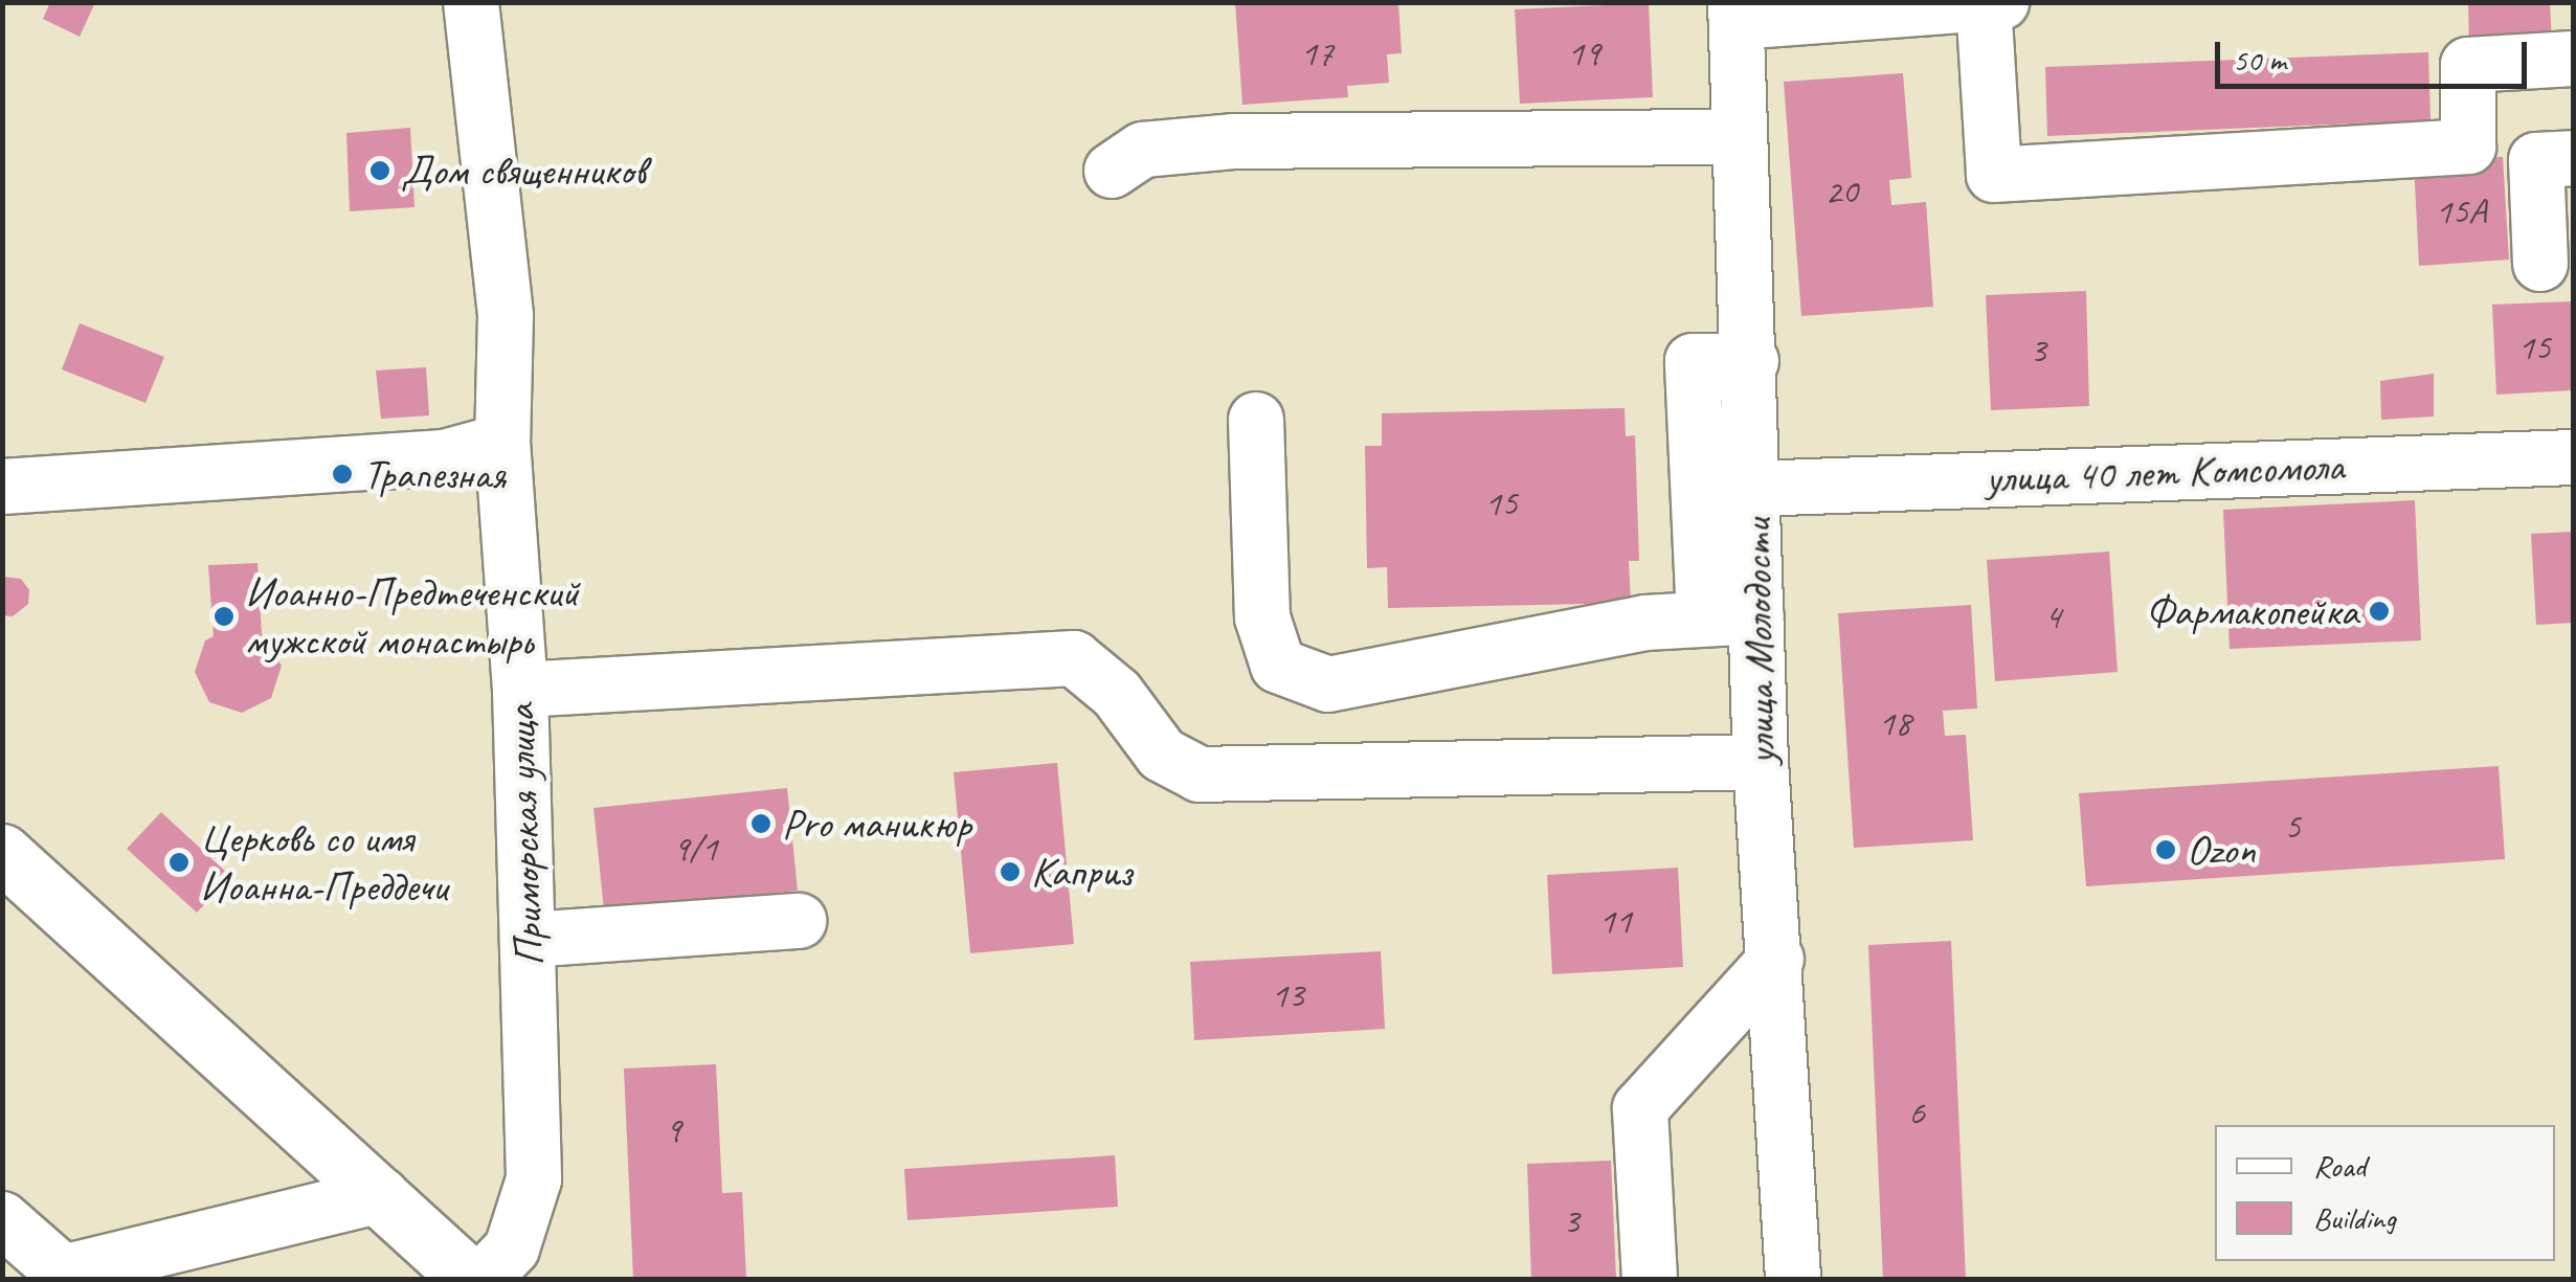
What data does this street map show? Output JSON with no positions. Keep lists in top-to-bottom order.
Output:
{
  "streets": {
    "street": ["улица 40 лет Комсомола", "улица Молодости", "Приморская улица"]
  },
  "crossings": [
    ["улица 40 лет Комсомола", "улица Молодости"]
  ],
  "places": [
    "Дом священников",
    "Трапезная",
    "Фармакопейка",
    "Иоанно-Предтеченский мужской монастырь",
    "Pro маникюр",
    "Ozon",
    "Церковь со имя Иоанна-Преддечи",
    "Каприз"
  ],
  "house_numbers": [
    "17",
    "19",
    "20",
    "15А",
    "15",
    "3",
    "15",
    "4",
    "18",
    "5",
    "9/1",
    "11",
    "13",
    "6",
    "9",
    "3"
  ],
  "legend": ["Road", "Building"],
  "scale_bar": "50 m"
}
